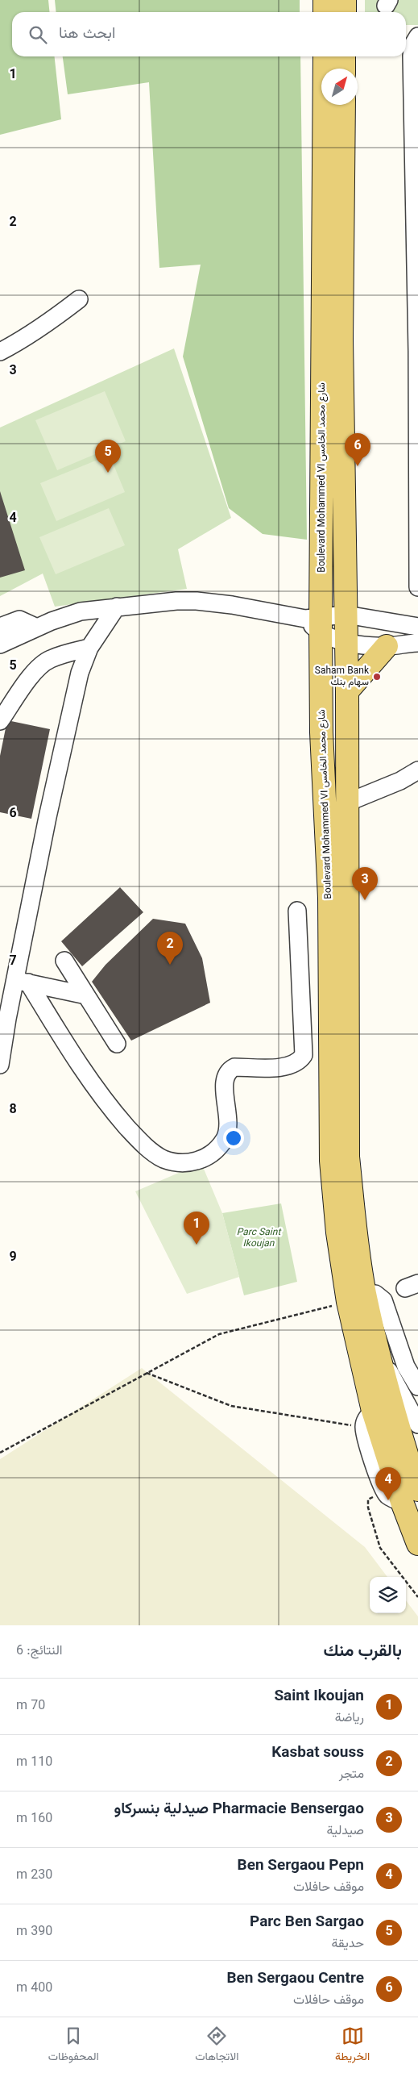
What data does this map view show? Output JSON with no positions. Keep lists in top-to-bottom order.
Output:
{
  "streets": {
    "main road": ["Boulevard Mohammed VI شارع محمد الخامس"]
  },
  "parks": ["Parc Saint Ikoujan"],
  "places": ["Saham Bank سهام بنك"],
  "north": "top right",
  "page": {
    "search": "ابحث هنا",
    "pins": [
      "6",
      "5",
      "3",
      "2",
      "1",
      "4"
    ],
    "heading": ["بالقرب منك", "النتائج: 6"],
    "list": [
      {
        "mark": "1",
        "name": "Saint Ikoujan",
        "note": "رياضة",
        "value": "70 m"
      },
      {
        "mark": "2",
        "name": "Kasbat souss",
        "note": "متجر",
        "value": "110 m"
      },
      {
        "mark": "3",
        "name": "Pharmacie Bensergao صيدلية بنسركاو",
        "note": "صيدلية",
        "value": "160 m"
      },
      {
        "mark": "4",
        "name": "Ben Sergaou Pepn",
        "note": "موقف حافلات",
        "value": "230 m"
      },
      {
        "mark": "5",
        "name": "Parc Ben Sargao",
        "note": "حديقة",
        "value": "390 m"
      },
      {
        "mark": "6",
        "name": "Ben Sergaou Centre",
        "note": "موقف حافلات",
        "value": "400 m"
      }
    ],
    "nav": ["الخريطة", "الاتجاهات", "المحفوظات"]
  },
  "grid": {
    "rows": [
      "1",
      "2",
      "3",
      "4",
      "5",
      "6",
      "7",
      "8",
      "9"
    ]
  }
}
